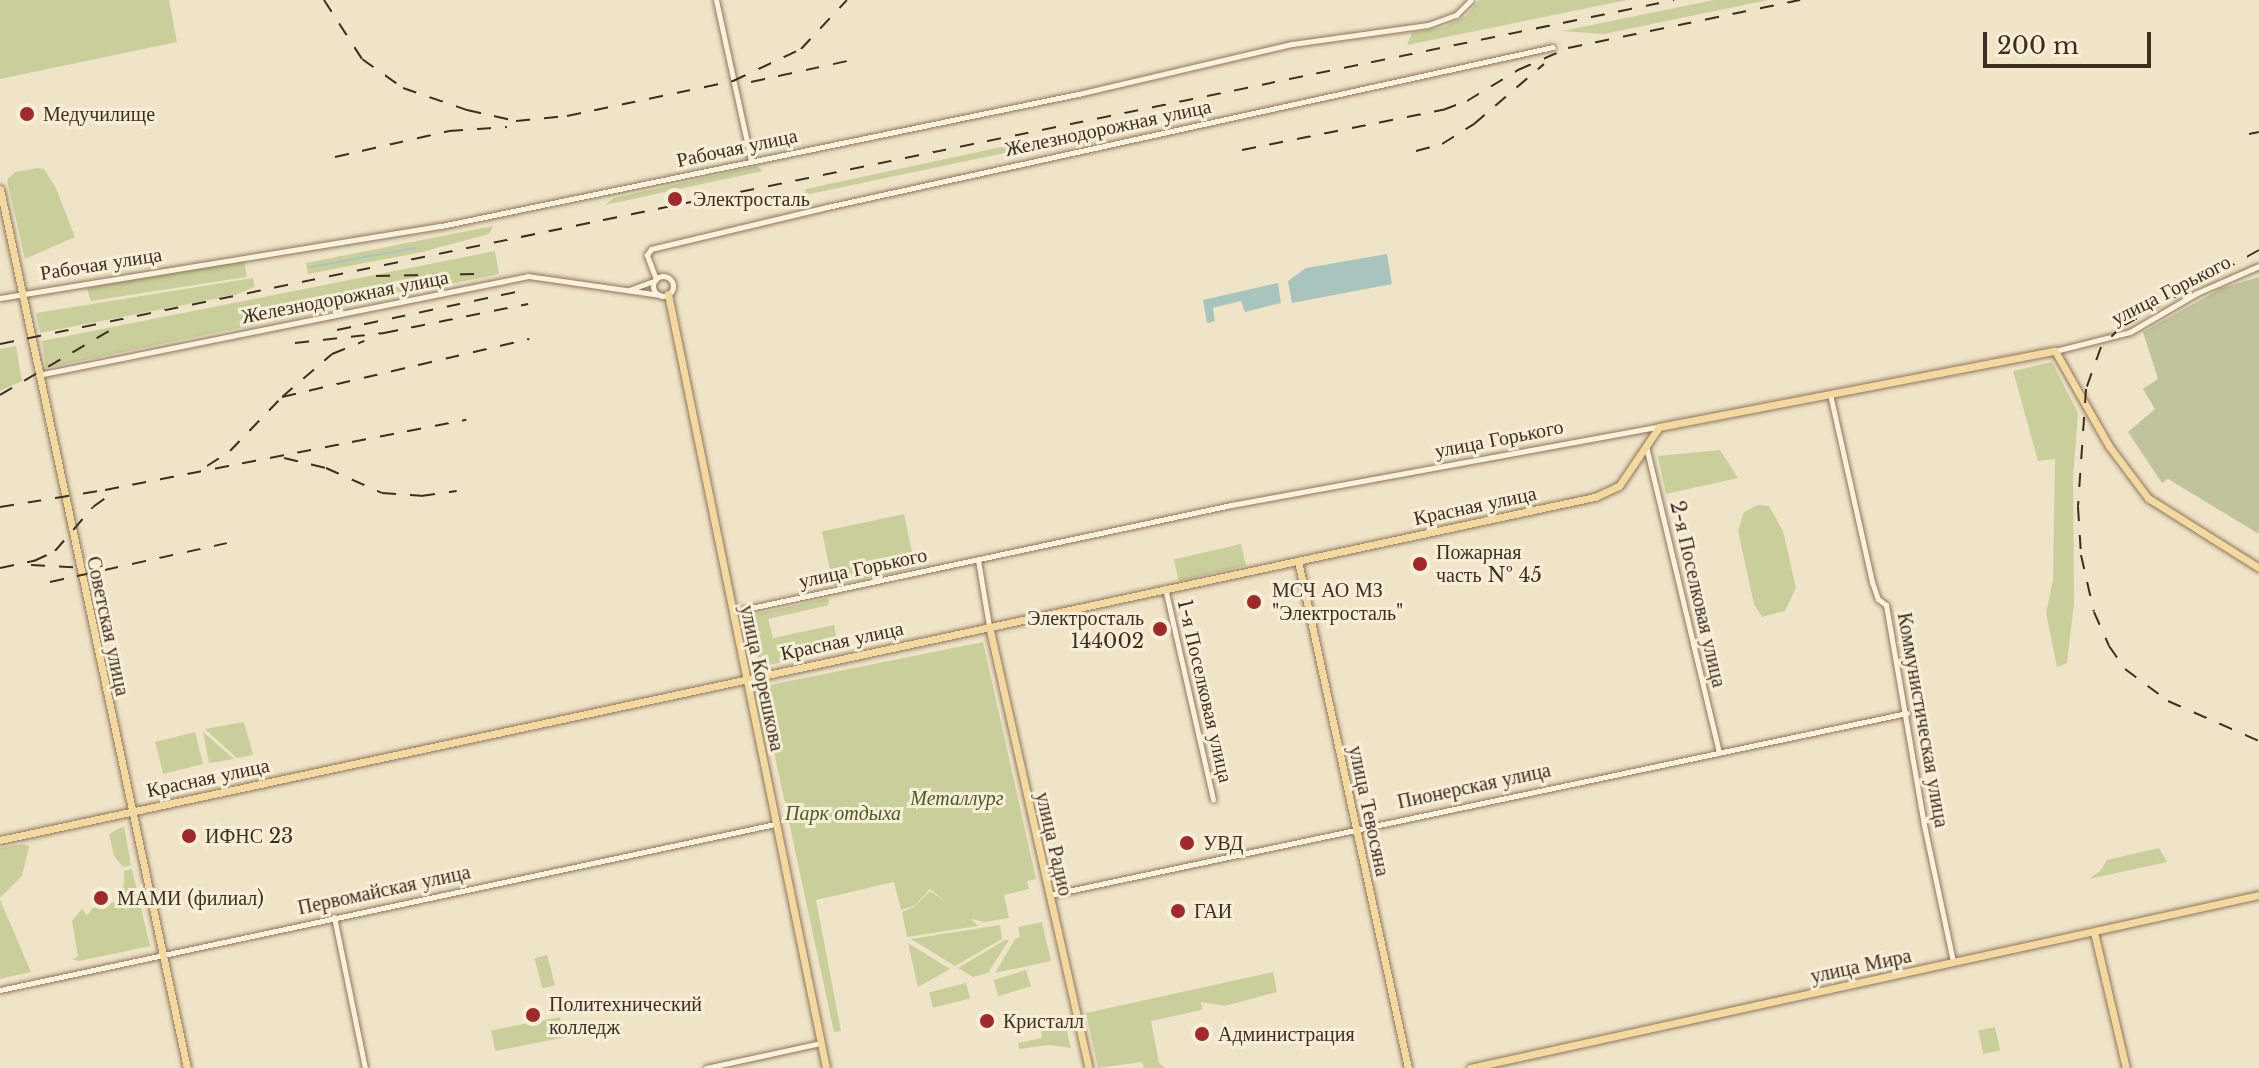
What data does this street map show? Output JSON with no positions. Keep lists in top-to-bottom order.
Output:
{
  "streets": {
    "main road": [
      "улица Горького",
      "Красная улица",
      "Советская улица",
      "улица Корешкова",
      "улица Тевосяна",
      "улица Радио",
      "улица Мира"
    ],
    "street": [
      "Железнодорожная улица",
      "Рабочая улица",
      "2-я Поселковая улица",
      "1-я Поселковая улица",
      "Коммунистическая улица",
      "Пионерская улица",
      "Первомайская улица"
    ]
  },
  "crossings": [
    ["Железнодорожная улица", "Советская улица"],
    ["Железнодорожная улица", "улица Корешкова"],
    ["Рабочая улица", "Советская улица"],
    ["улица Горького", "Красная улица"],
    ["улица Горького", "улица Корешкова"],
    ["улица Горького", "Коммунистическая улица"],
    ["Красная улица", "2-я Поселковая улица"],
    ["Красная улица", "Советская улица"],
    ["Красная улица", "улица Корешкова"],
    ["Красная улица", "1-я Поселковая улица"],
    ["Красная улица", "улица Тевосяна"],
    ["Красная улица", "улица Радио"],
    ["2-я Поселковая улица", "Пионерская улица"],
    ["Советская улица", "Первомайская улица"],
    ["улица Корешкова", "Первомайская улица"],
    ["Коммунистическая улица", "Пионерская улица"],
    ["Коммунистическая улица", "улица Мира"],
    ["Пионерская улица", "улица Тевосяна"],
    ["Пионерская улица", "улица Радио"]
  ],
  "parks": ["Металлург", "Парк отдыха"],
  "places": [
    "Медучилище",
    "Электросталь",
    "Пожарная часть № 45",
    "МСЧ АО МЗ \"Электросталь\"",
    "Электросталь 144002",
    "ИФНС 23",
    "УВД",
    "МАМИ (филиал)",
    "ГАИ",
    "Политехнический колледж",
    "Кристалл",
    "Администрация"
  ],
  "scale_bar": "200 m"
}
